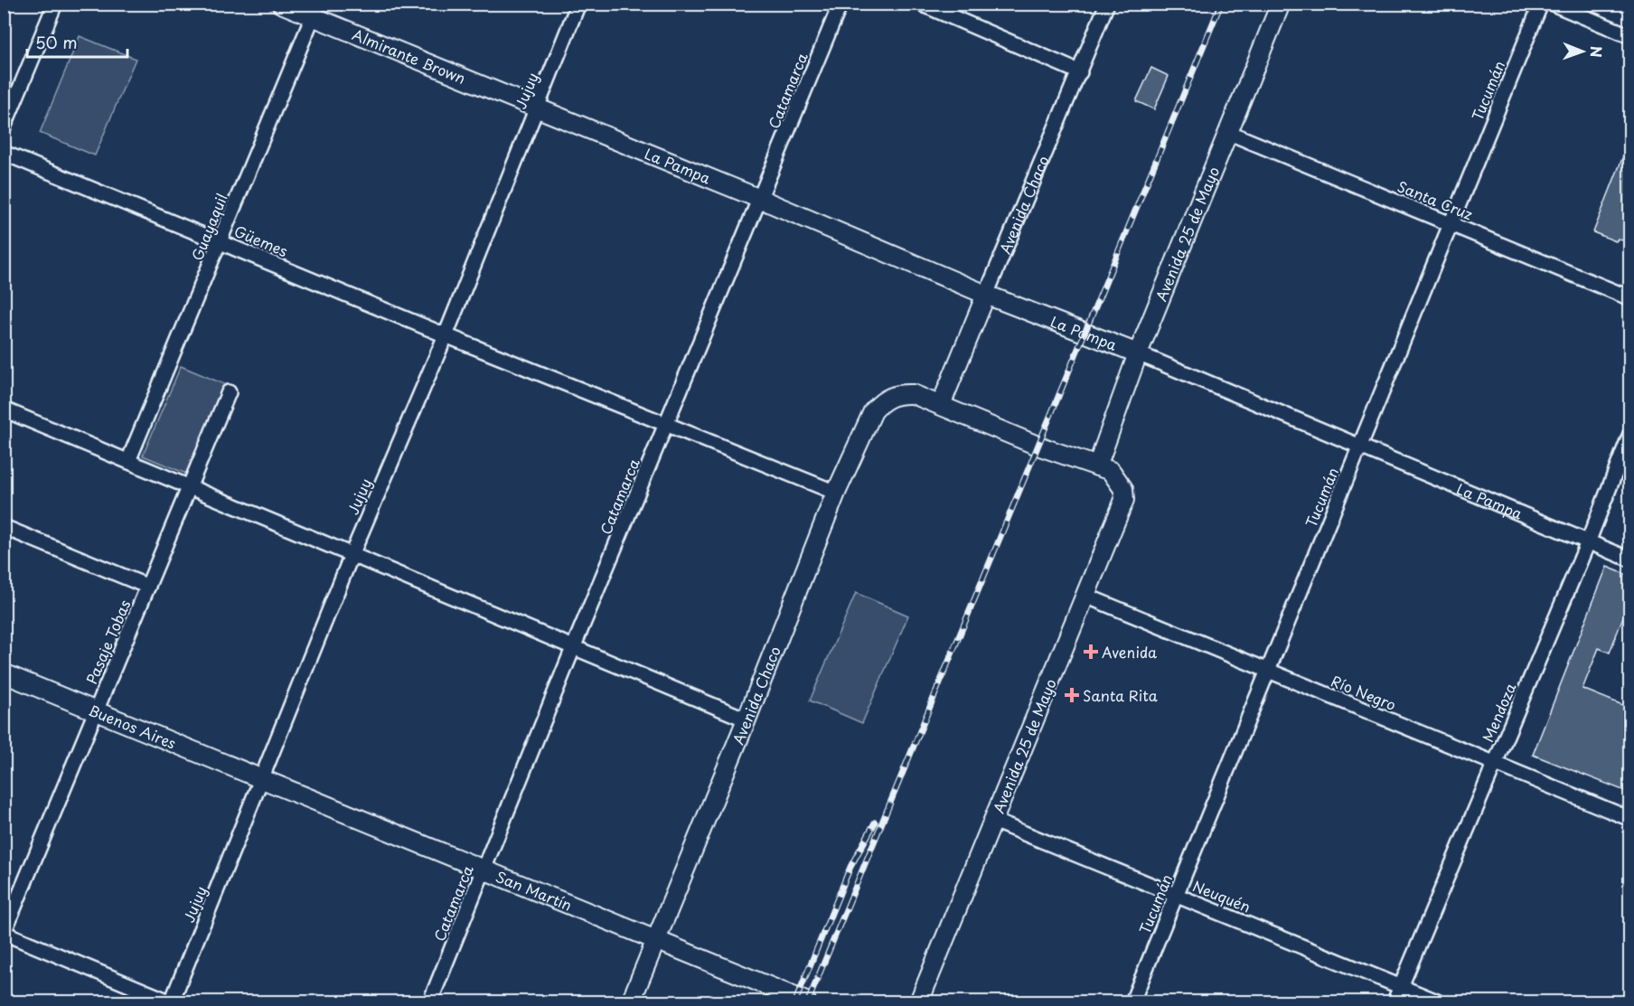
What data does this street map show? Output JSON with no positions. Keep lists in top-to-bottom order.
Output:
{
  "streets": {
    "street": [
      "Almirante Brown",
      "Jujuy",
      "Catamarca",
      "Tucumán",
      "La Pampa",
      "Santa Cruz",
      "Avenida Chaco",
      "Guayaquil",
      "Avenida 25 de Mayo",
      "Güemes",
      "Pasaje Tobas",
      "Río Negro",
      "Mendoza",
      "Buenos Aires",
      "San Martín",
      "Neuquén"
    ]
  },
  "crossings": [
    ["Almirante Brown", "Jujuy"],
    ["Almirante Brown", "La Pampa"],
    ["Almirante Brown", "Guayaquil"],
    ["Jujuy", "La Pampa"],
    ["Jujuy", "Güemes"],
    ["Jujuy", "Buenos Aires"],
    ["Jujuy", "San Martín"],
    ["Catamarca", "La Pampa"],
    ["Catamarca", "San Martín"],
    ["Tucumán", "La Pampa"],
    ["Tucumán", "Santa Cruz"],
    ["Tucumán", "Río Negro"],
    ["Tucumán", "Neuquén"],
    ["La Pampa", "Avenida Chaco"],
    ["La Pampa", "Avenida 25 de Mayo"],
    ["La Pampa", "Mendoza"],
    ["Santa Cruz", "Avenida 25 de Mayo"],
    ["Avenida Chaco", "San Martín"],
    ["Guayaquil", "Güemes"],
    ["Avenida 25 de Mayo", "Río Negro"],
    ["Avenida 25 de Mayo", "Neuquén"],
    ["Pasaje Tobas", "Buenos Aires"],
    ["Río Negro", "Mendoza"],
    ["Mendoza", "Neuquén"],
    ["Buenos Aires", "San Martín"]
  ],
  "places": {
    "health": ["Avenida", "Santa Rita"]
  },
  "scale_bar": "50 m",
  "north": "right"
}
